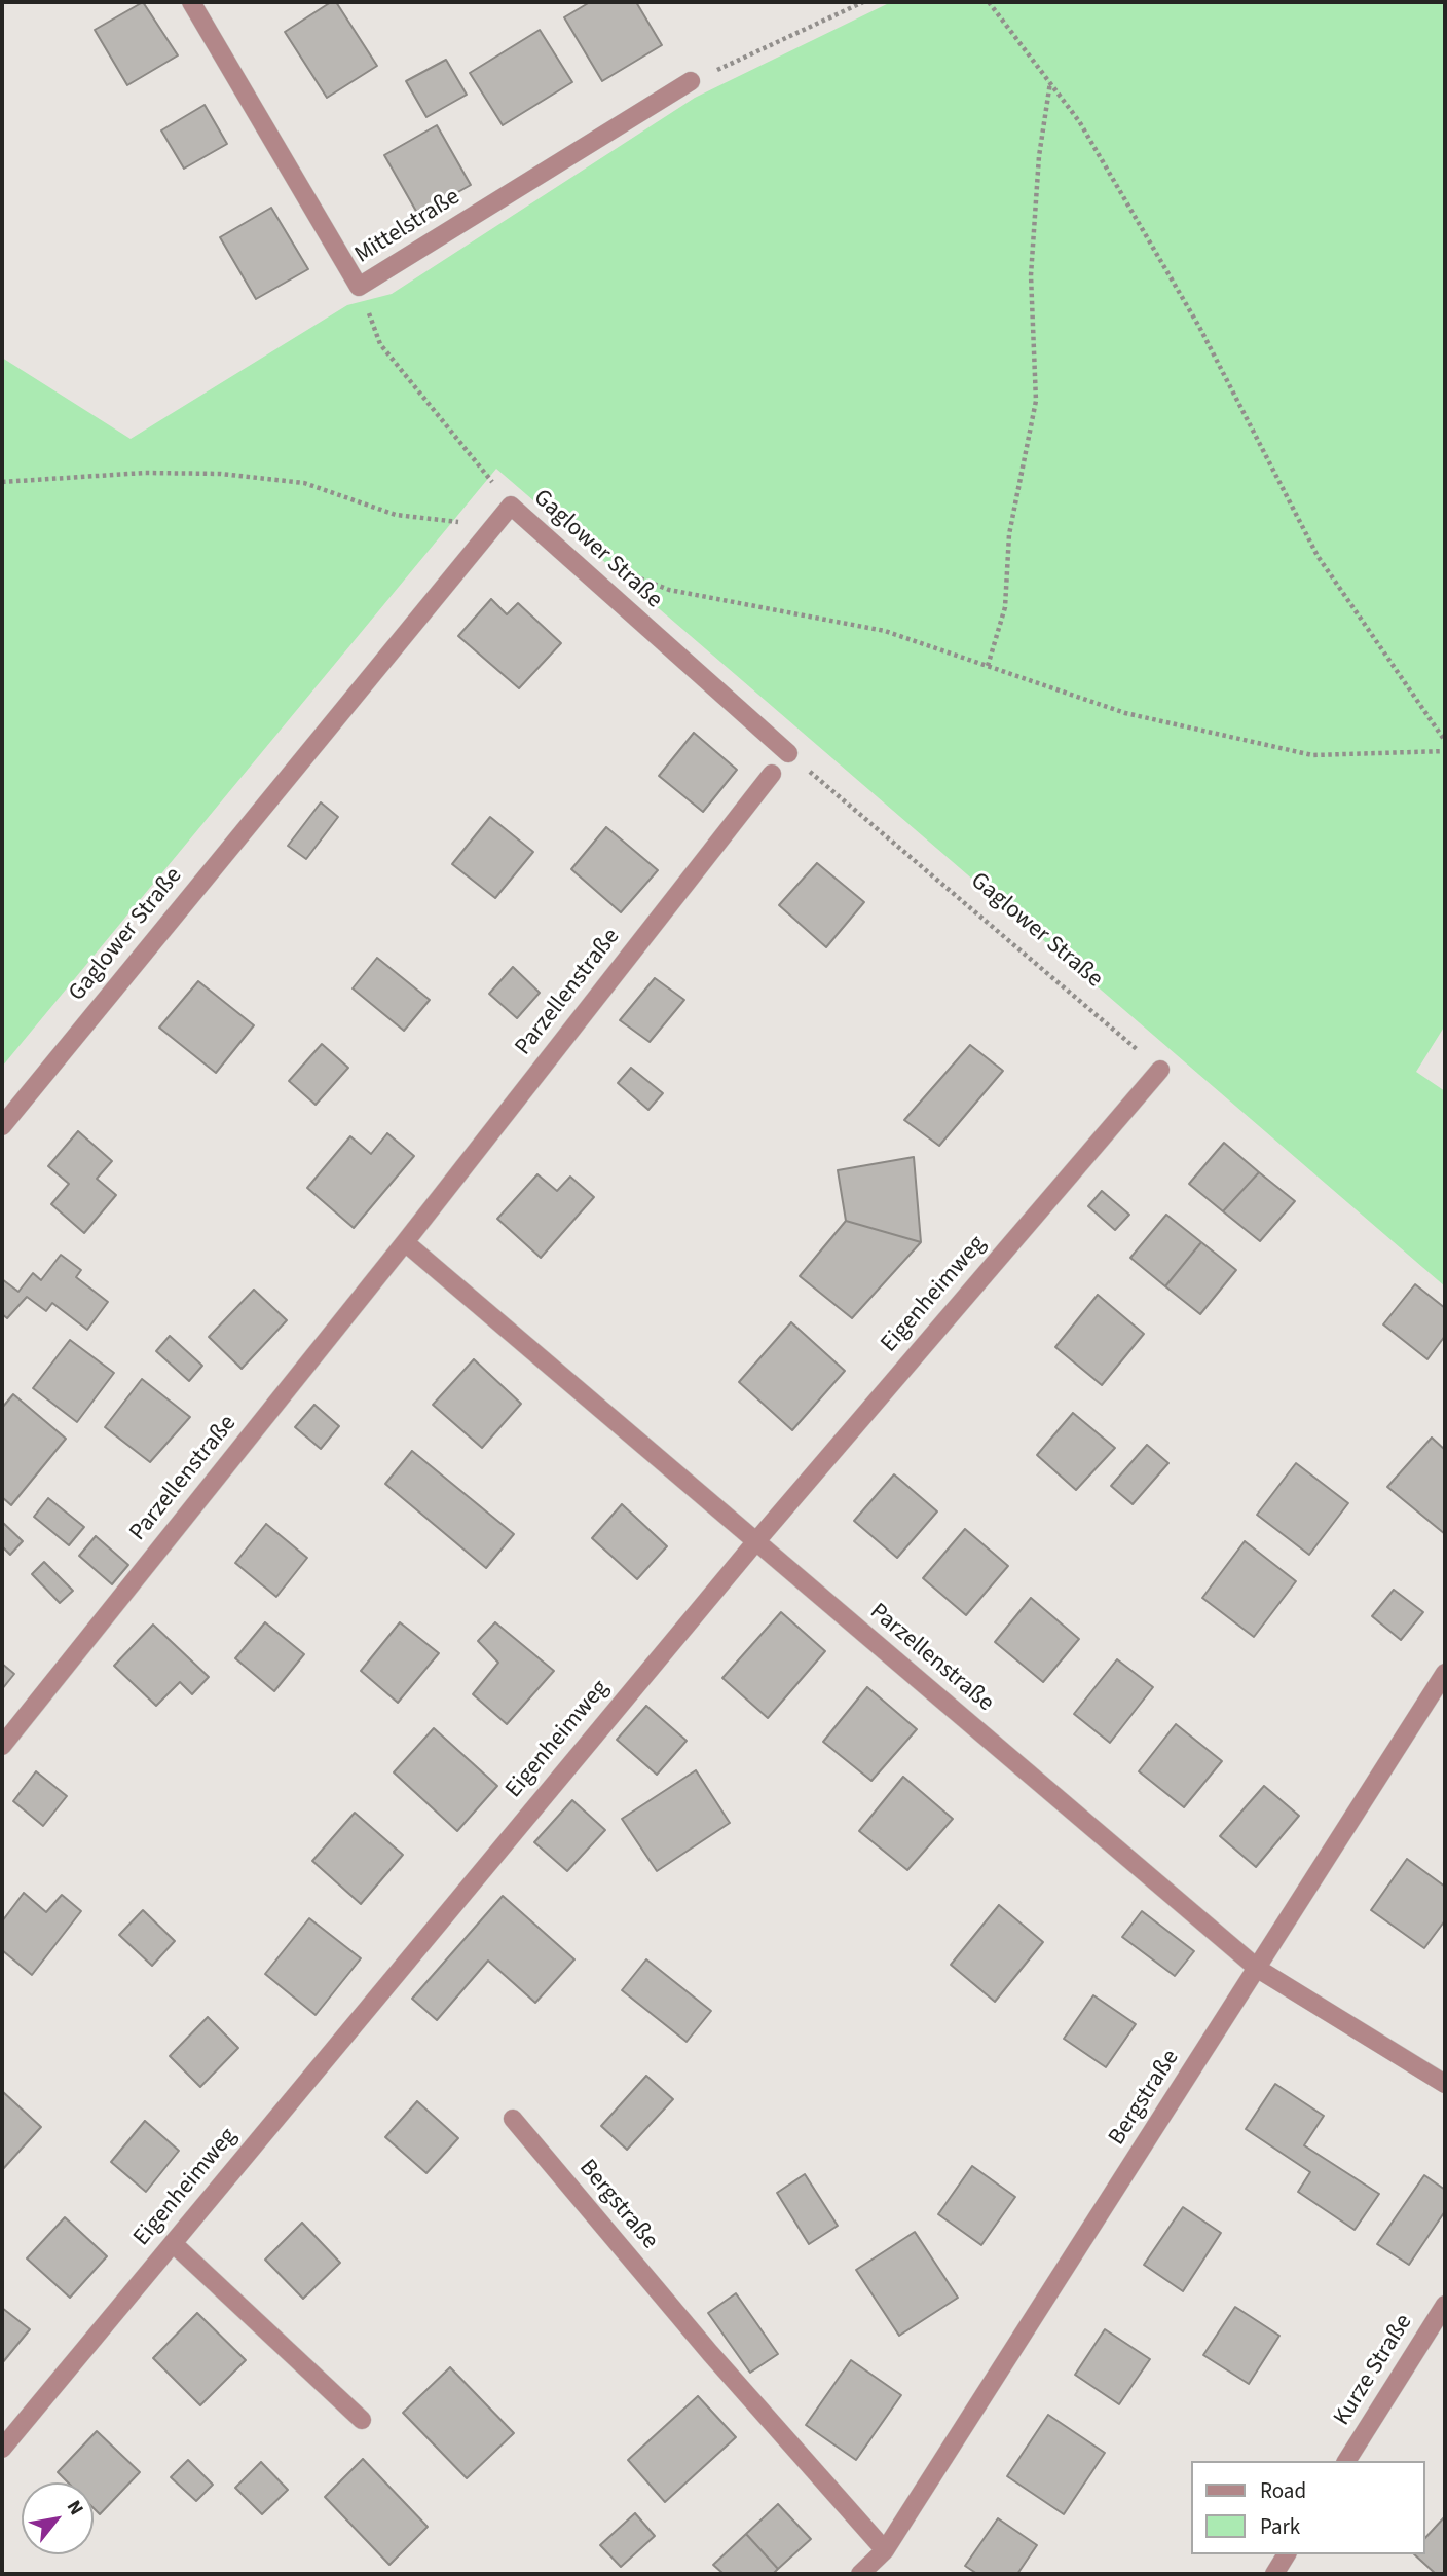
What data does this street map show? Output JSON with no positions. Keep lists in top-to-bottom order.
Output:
{
  "streets": {
    "street": [
      "Mittelstraße",
      "Gaglower Straße",
      "Parzellenstraße",
      "Eigenheimweg",
      "Bergstraße",
      "Kurze Straße"
    ]
  },
  "crossings": [
    ["Gaglower Straße", "Eigenheimweg"],
    ["Parzellenstraße", "Eigenheimweg"],
    ["Parzellenstraße", "Bergstraße"]
  ],
  "legend": ["Road", "Park"],
  "north": "top right"
}
